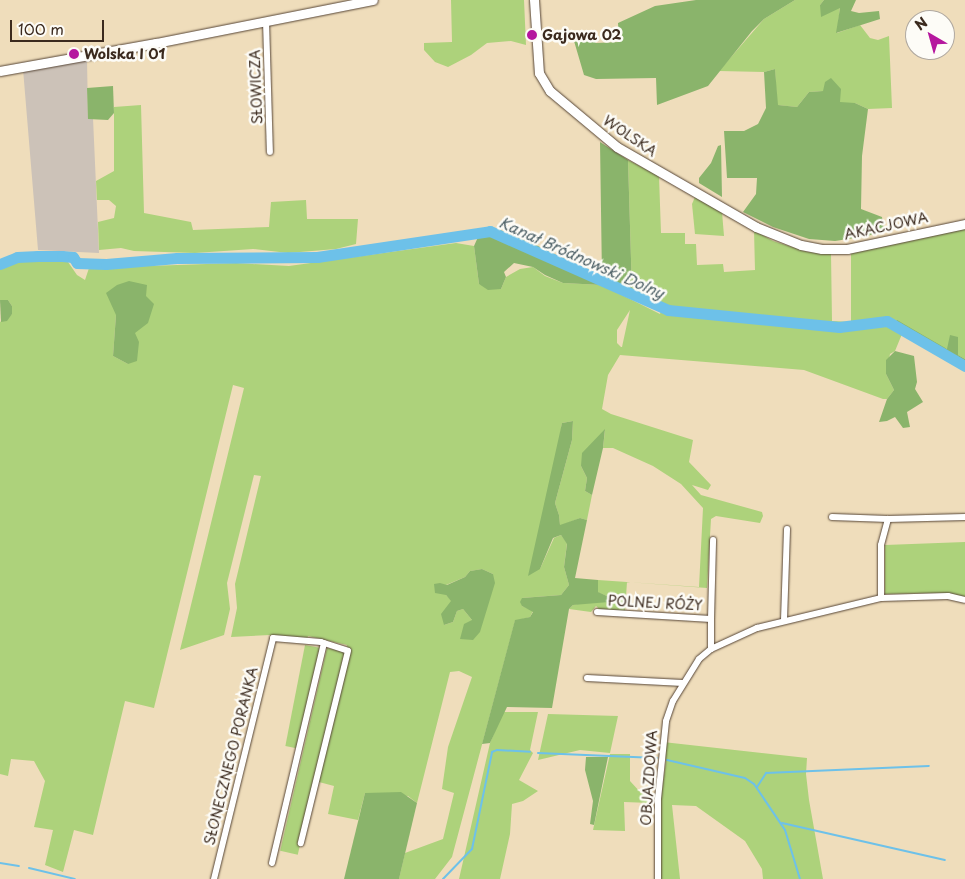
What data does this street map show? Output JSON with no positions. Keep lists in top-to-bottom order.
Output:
{
  "streets": {
    "street": [
      "SŁOWICZA",
      "WOLSKA",
      "AKACJOWA",
      "POLNEJ RÓŻY",
      "SŁONECZNEGO PORANKA",
      "OBJAZDOWA"
    ]
  },
  "crossings": [
    ["WOLSKA", "AKACJOWA"],
    ["POLNEJ RÓŻY", "OBJAZDOWA"]
  ],
  "water": ["Kanał Bródnowski Dolny"],
  "places": ["Gajowa 02", "Wolska I 01"],
  "scale_bar": "100 m",
  "north": "top left"
}
